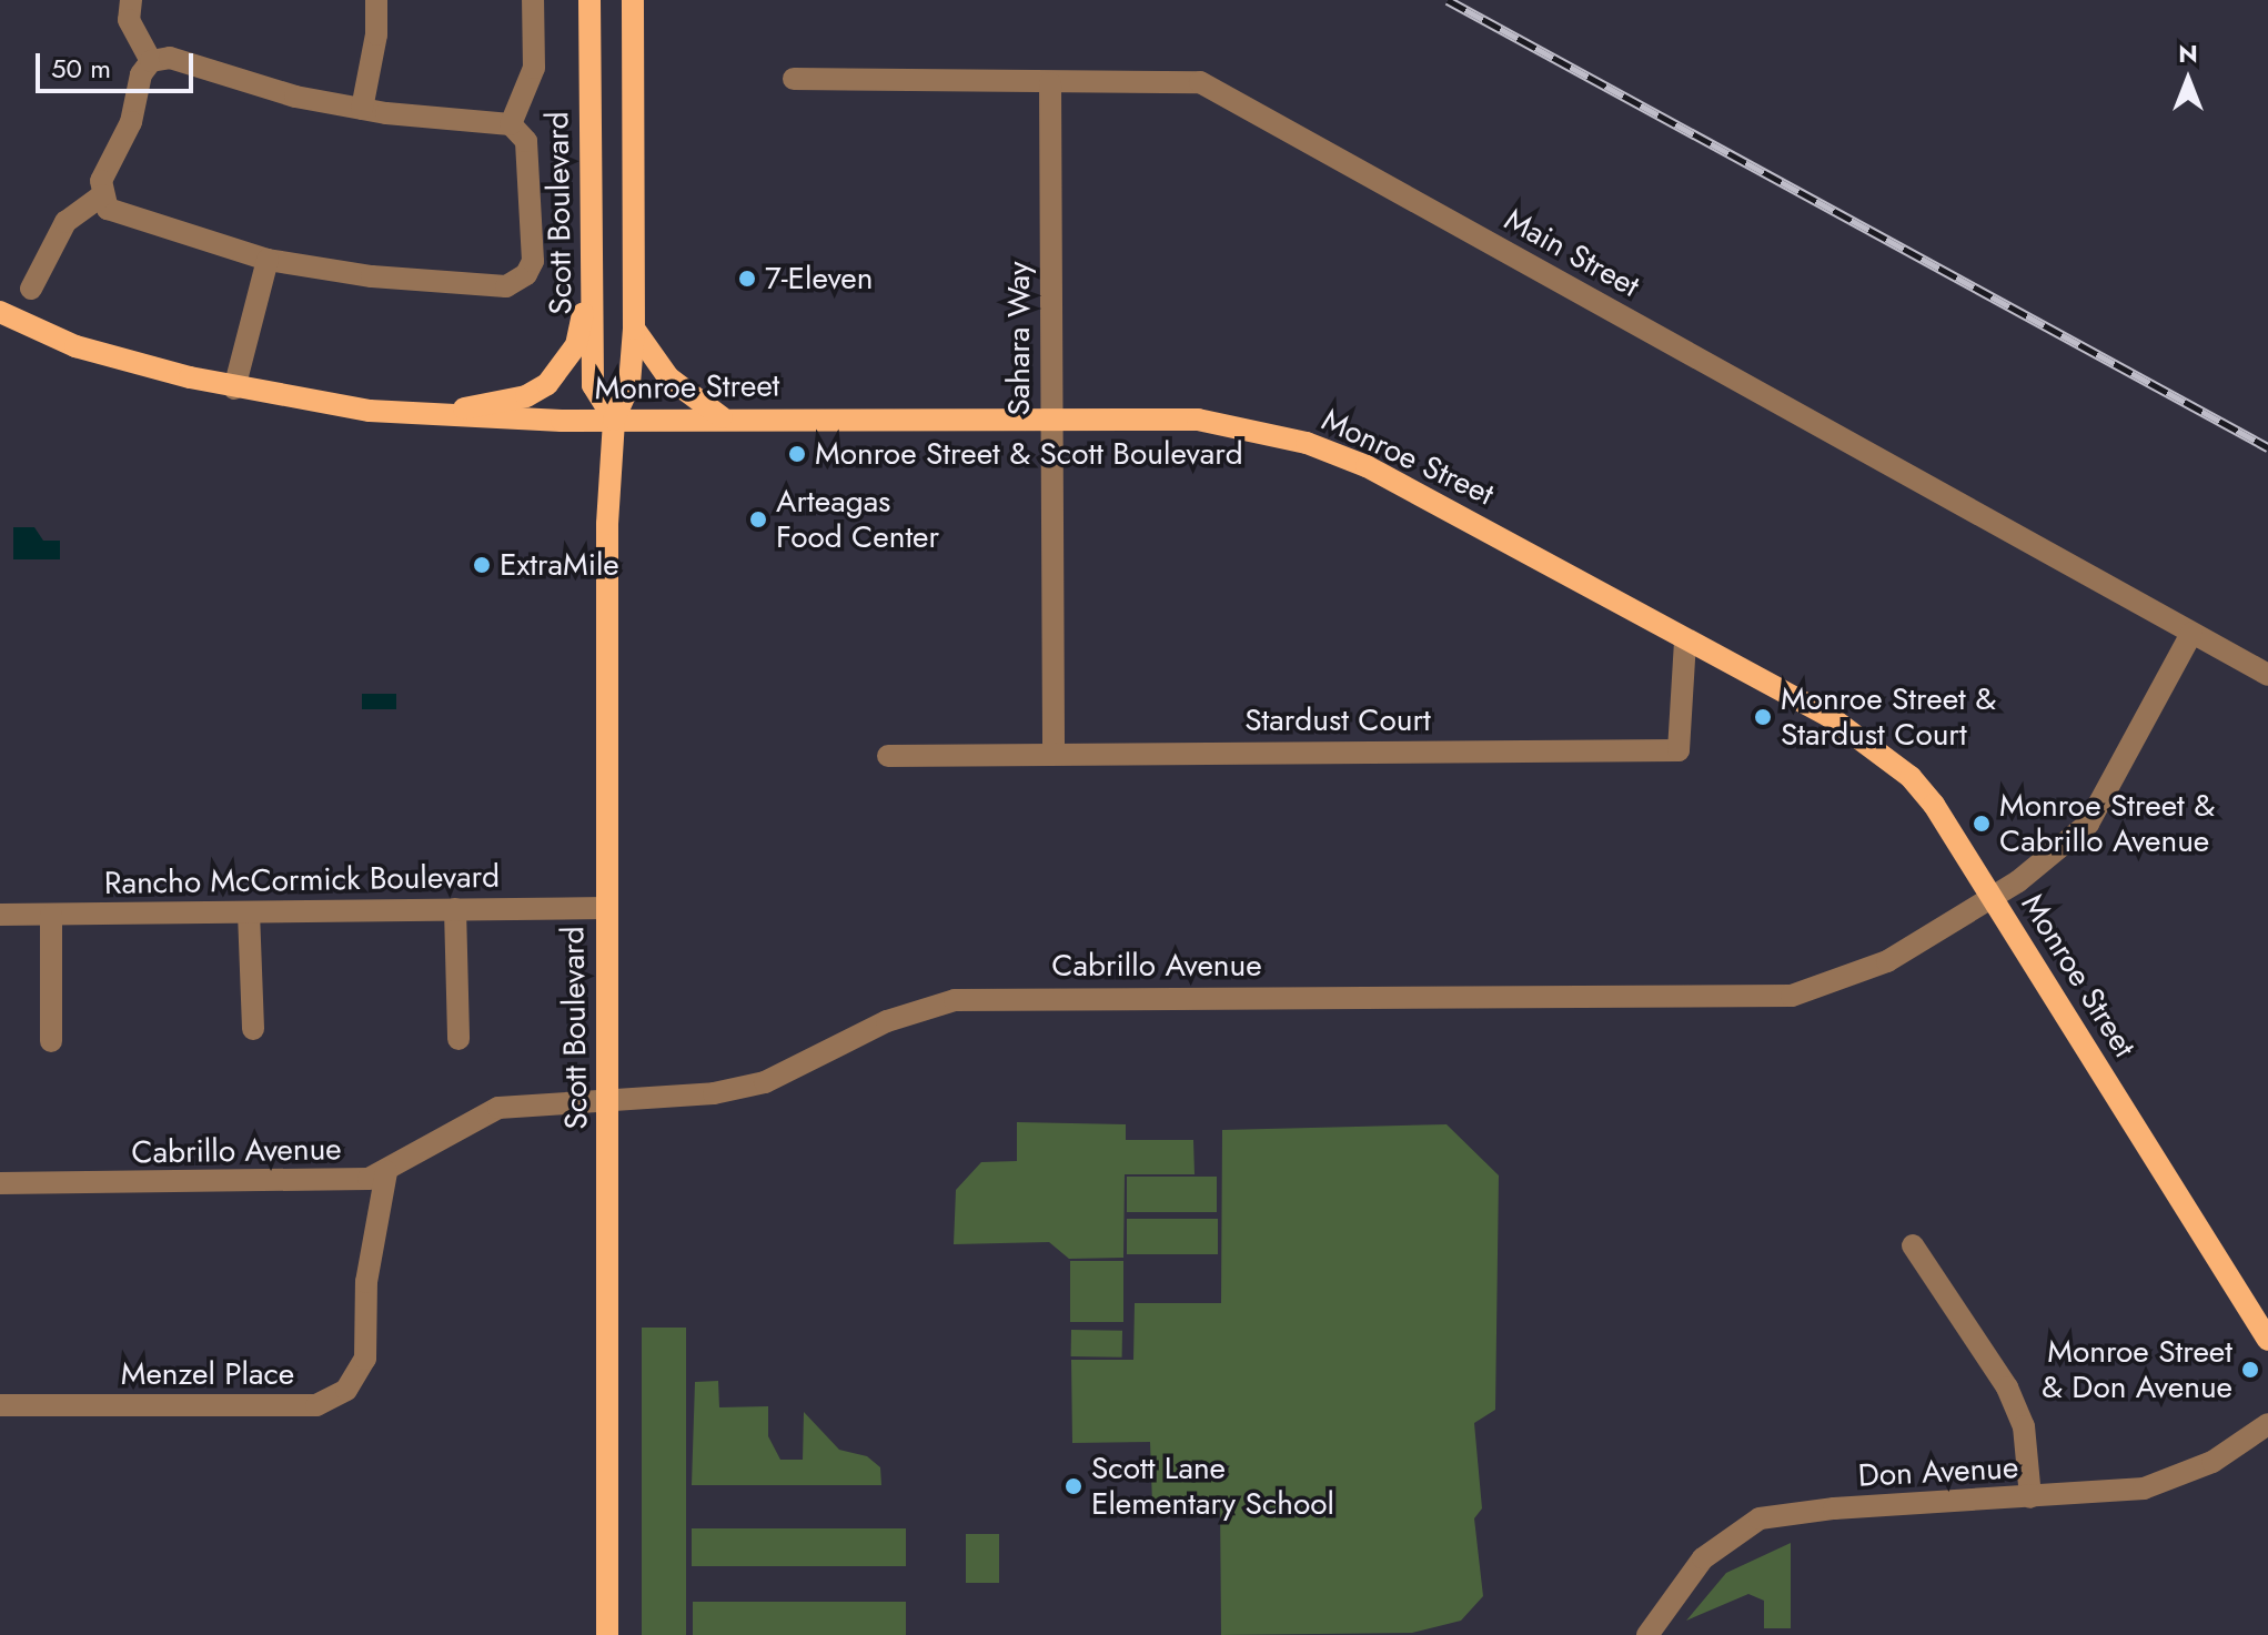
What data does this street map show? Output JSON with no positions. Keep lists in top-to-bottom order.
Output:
{
  "streets": {
    "main road": ["Scott Boulevard", "Monroe Street"],
    "street": [
      "Main Street",
      "Sahara Way",
      "Stardust Court",
      "Rancho McCormick Boulevard",
      "Cabrillo Avenue",
      "Menzel Place",
      "Don Avenue"
    ]
  },
  "crossings": [
    ["Scott Boulevard", "Monroe Street"],
    ["Scott Boulevard", "Rancho McCormick Boulevard"],
    ["Scott Boulevard", "Cabrillo Avenue"],
    ["Main Street", "Sahara Way"],
    ["Main Street", "Cabrillo Avenue"],
    ["Sahara Way", "Monroe Street"],
    ["Sahara Way", "Stardust Court"],
    ["Monroe Street", "Stardust Court"],
    ["Monroe Street", "Cabrillo Avenue"],
    ["Cabrillo Avenue", "Menzel Place"]
  ],
  "places": [
    "7-Eleven",
    "Monroe Street & Scott Boulevard",
    "Arteagas Food Center",
    "ExtraMile",
    "Monroe Street & Stardust Court",
    "Monroe Street & Cabrillo Avenue",
    "Monroe Street & Don Avenue",
    "Scott Lane Elementary School"
  ],
  "scale_bar": "50 m",
  "north": "top"
}
